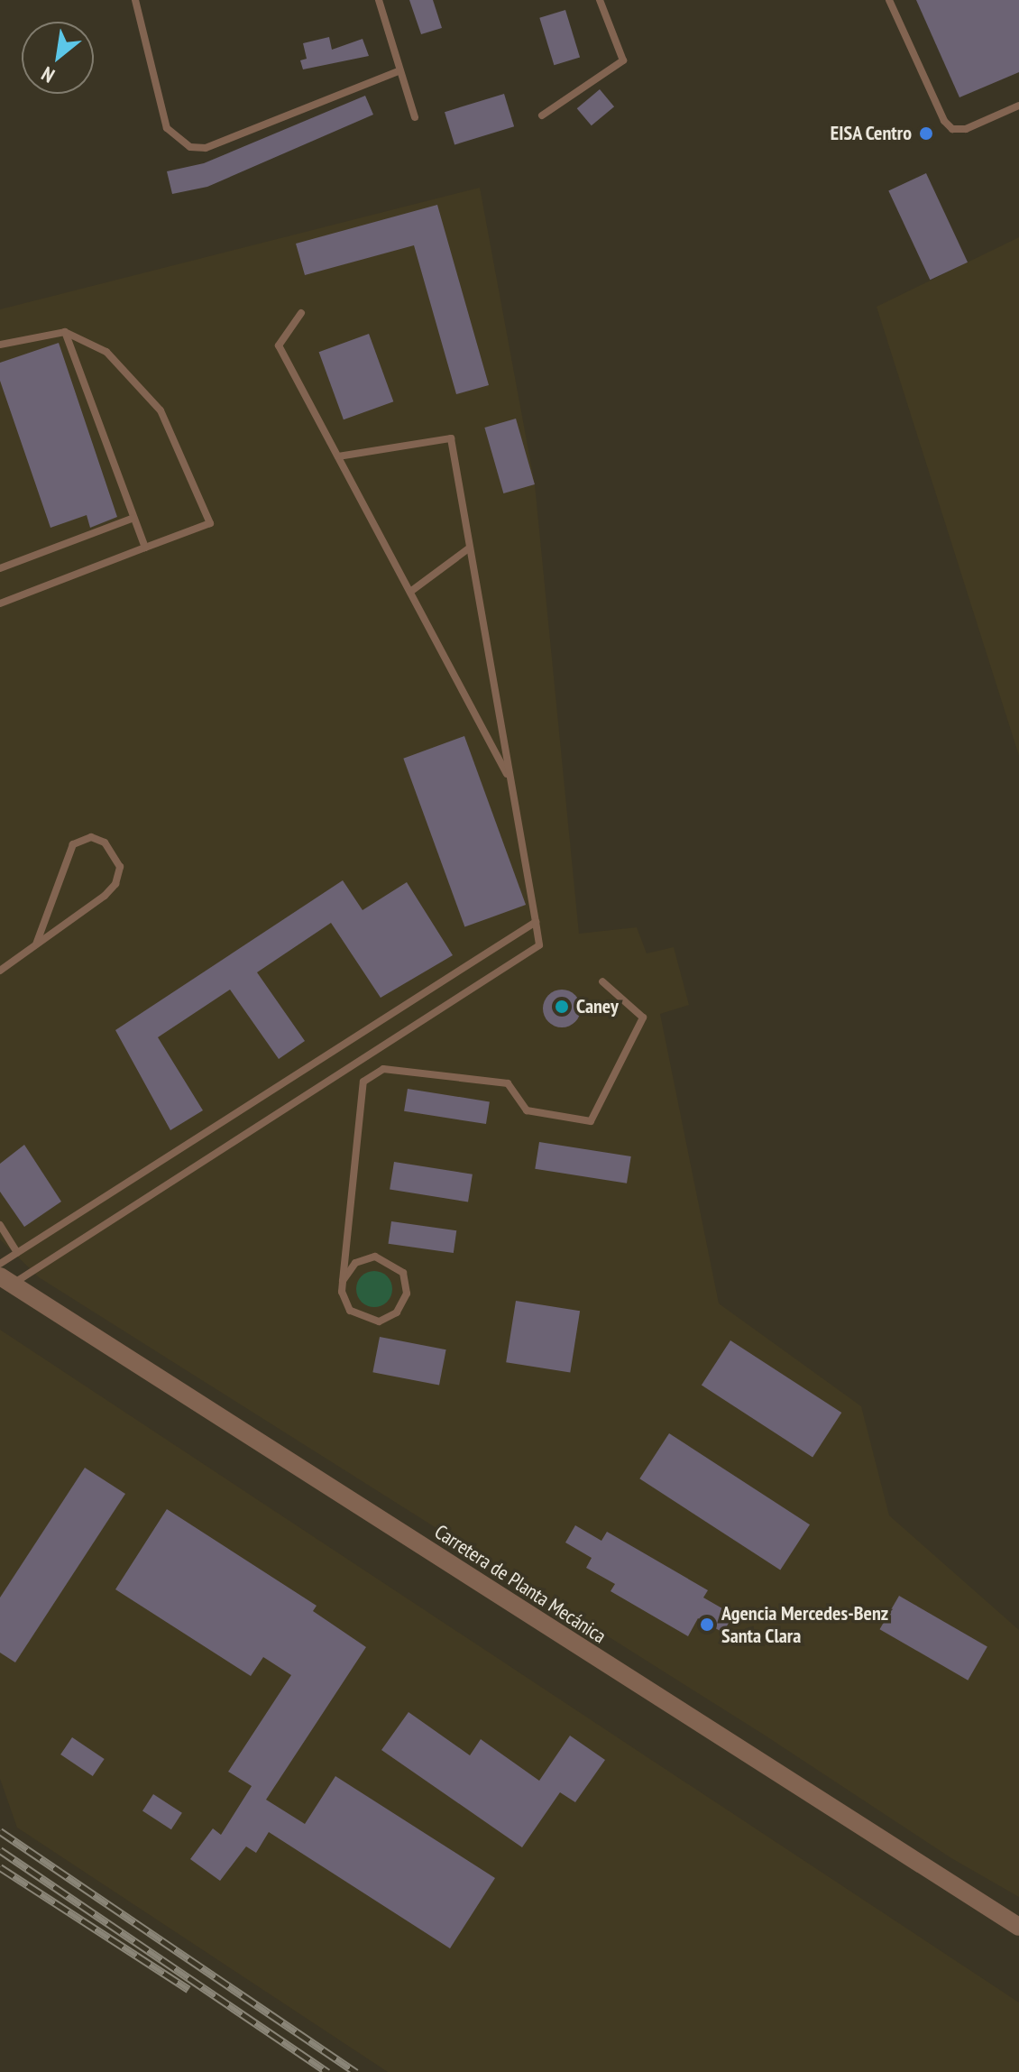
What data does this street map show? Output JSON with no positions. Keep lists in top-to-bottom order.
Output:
{
  "streets": {
    "street": ["Carretera de Planta Mecánica"]
  },
  "places": ["EISA Centro", "Caney", "Agencia Mercedes-Benz Santa Clara"],
  "north": "bottom left"
}
